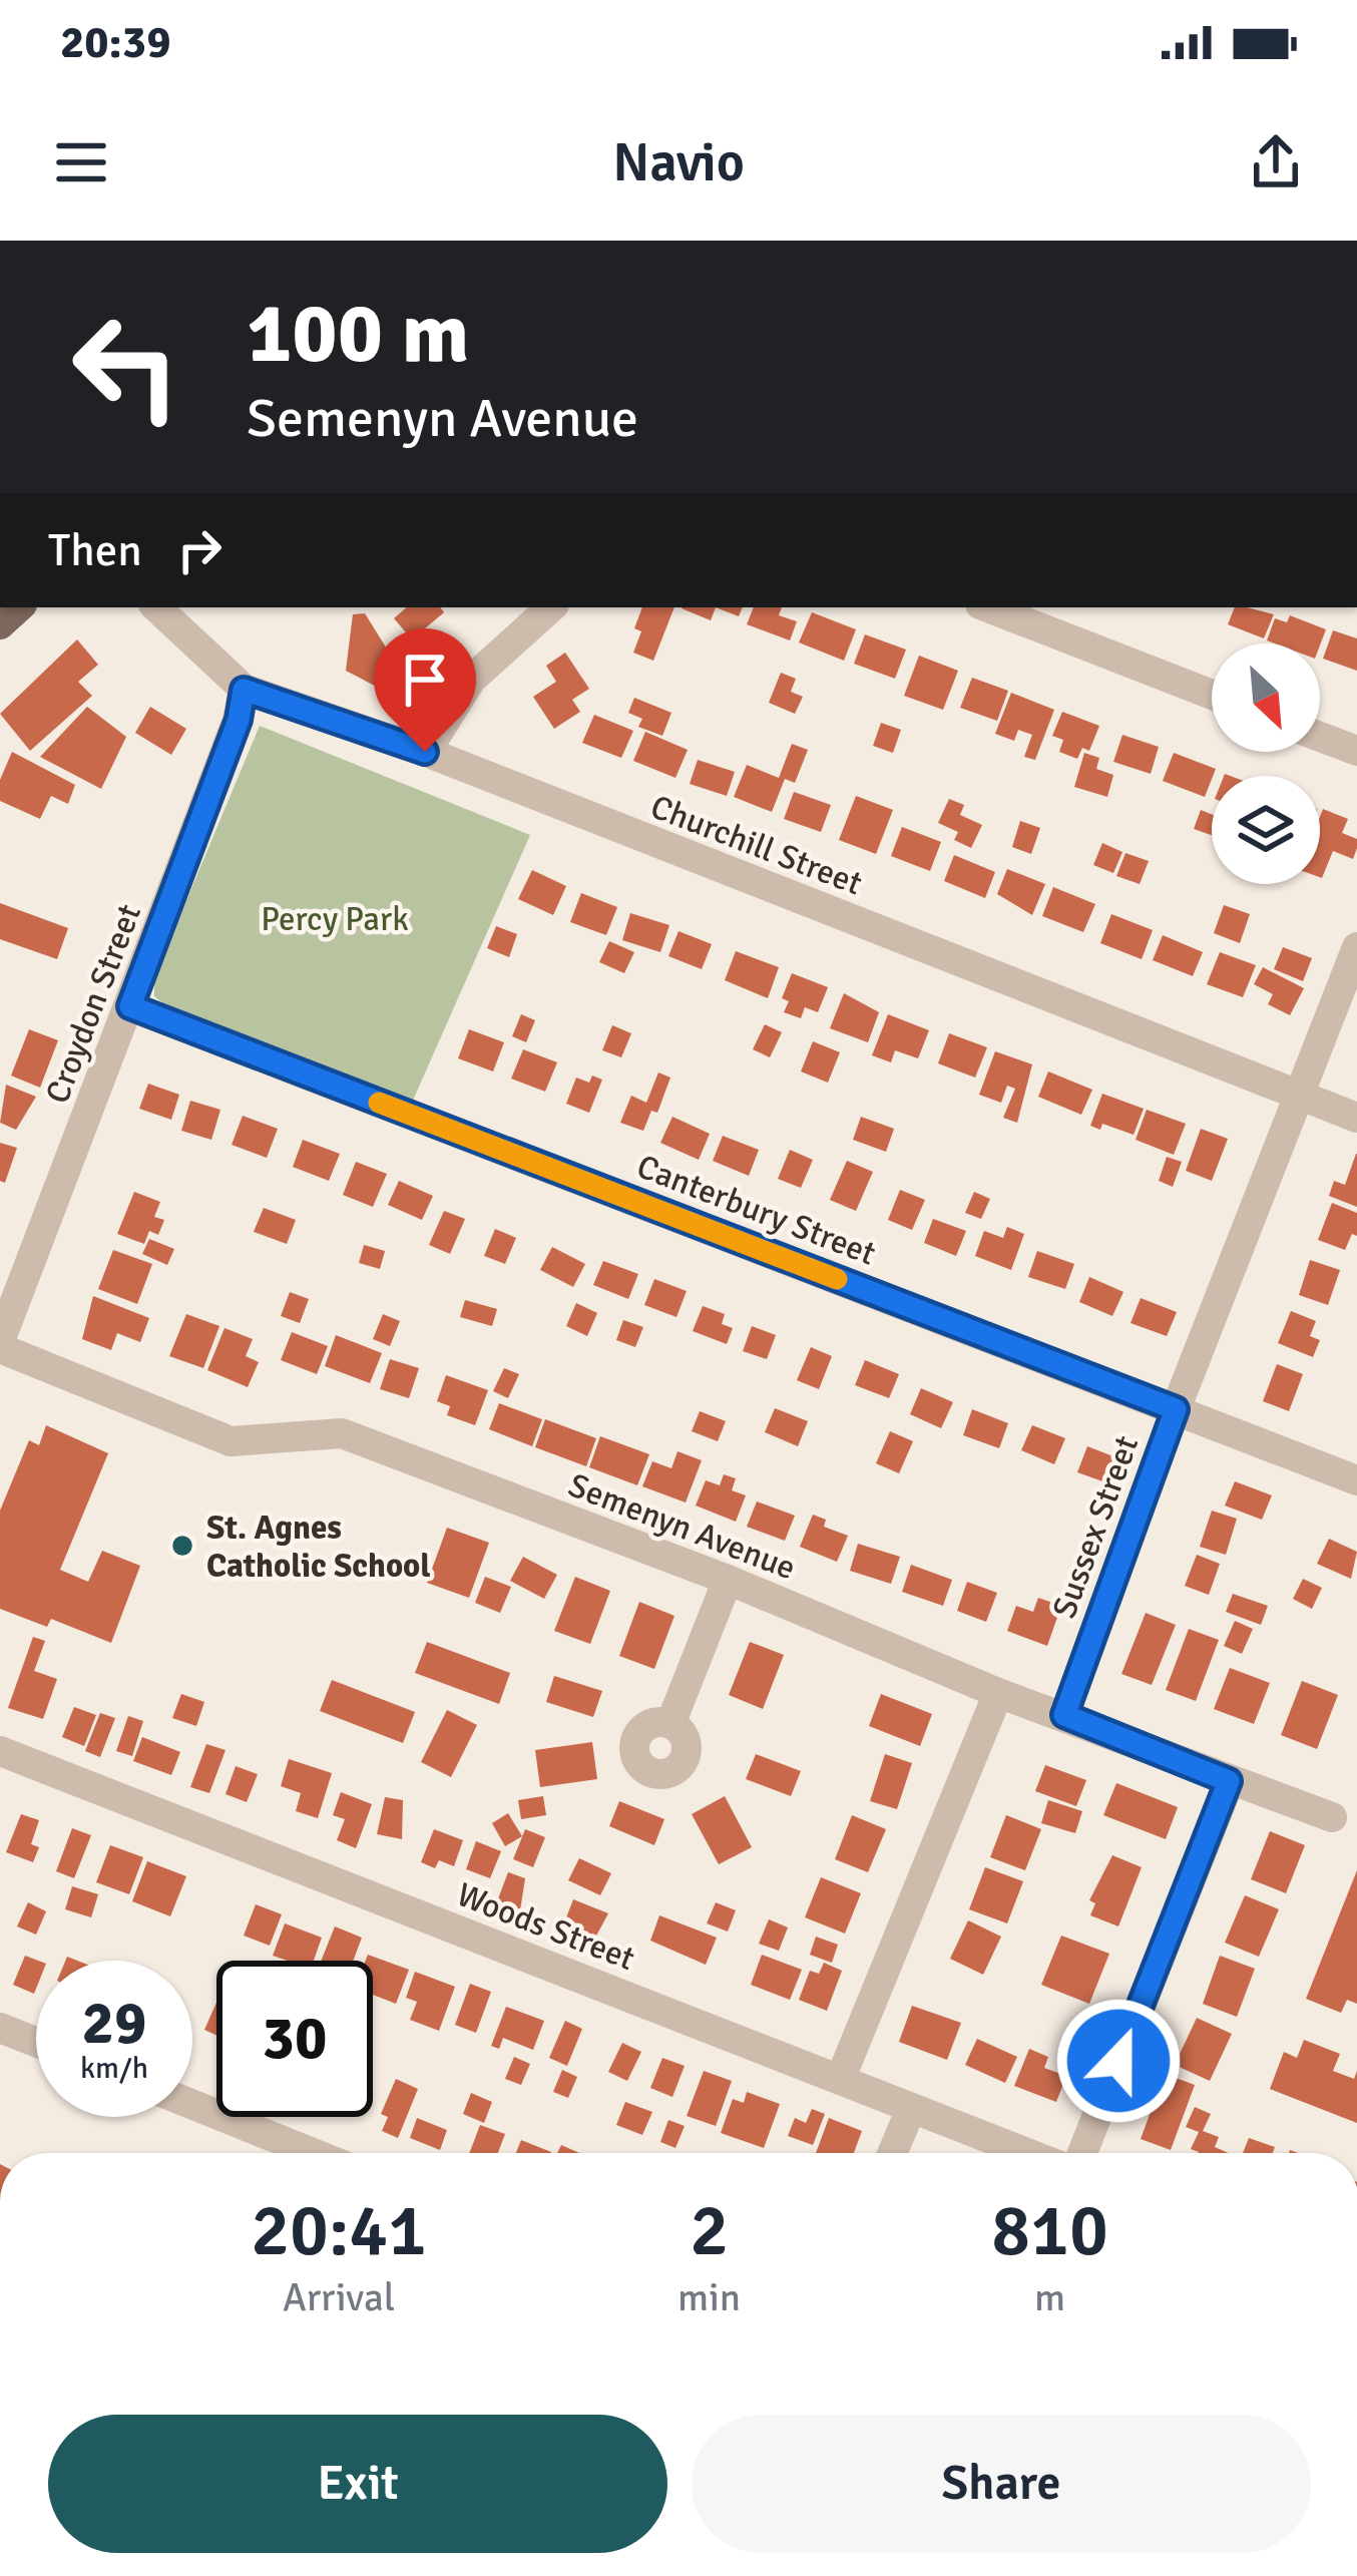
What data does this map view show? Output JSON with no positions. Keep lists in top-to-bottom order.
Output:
{
  "streets": {
    "street": [
      "Churchill Street",
      "Croydon Street",
      "Canterbury Street",
      "Semenyn Avenue",
      "Sussex Street",
      "Woods Street"
    ]
  },
  "crossings": [
    ["Churchill Street", "Croydon Street"],
    ["Churchill Street", "Sussex Street"],
    ["Croydon Street", "Canterbury Street"],
    ["Croydon Street", "Semenyn Avenue"],
    ["Canterbury Street", "Sussex Street"],
    ["Semenyn Avenue", "Sussex Street"]
  ],
  "parks": ["Percy Park"],
  "places": ["St. Agnes Catholic School"],
  "north": "bottom right",
  "page": {
    "status": "20:39",
    "header": "Navio",
    "turn": ["100 m", "Semenyn Avenue"],
    "then": "Then",
    "speed": "29 km/h",
    "limit": "30",
    "eta": [
      "20:41",
      "Arrival",
      "2",
      "min",
      "810",
      "m"
    ],
    "buttons": ["Exit", "Share"]
  }
}
